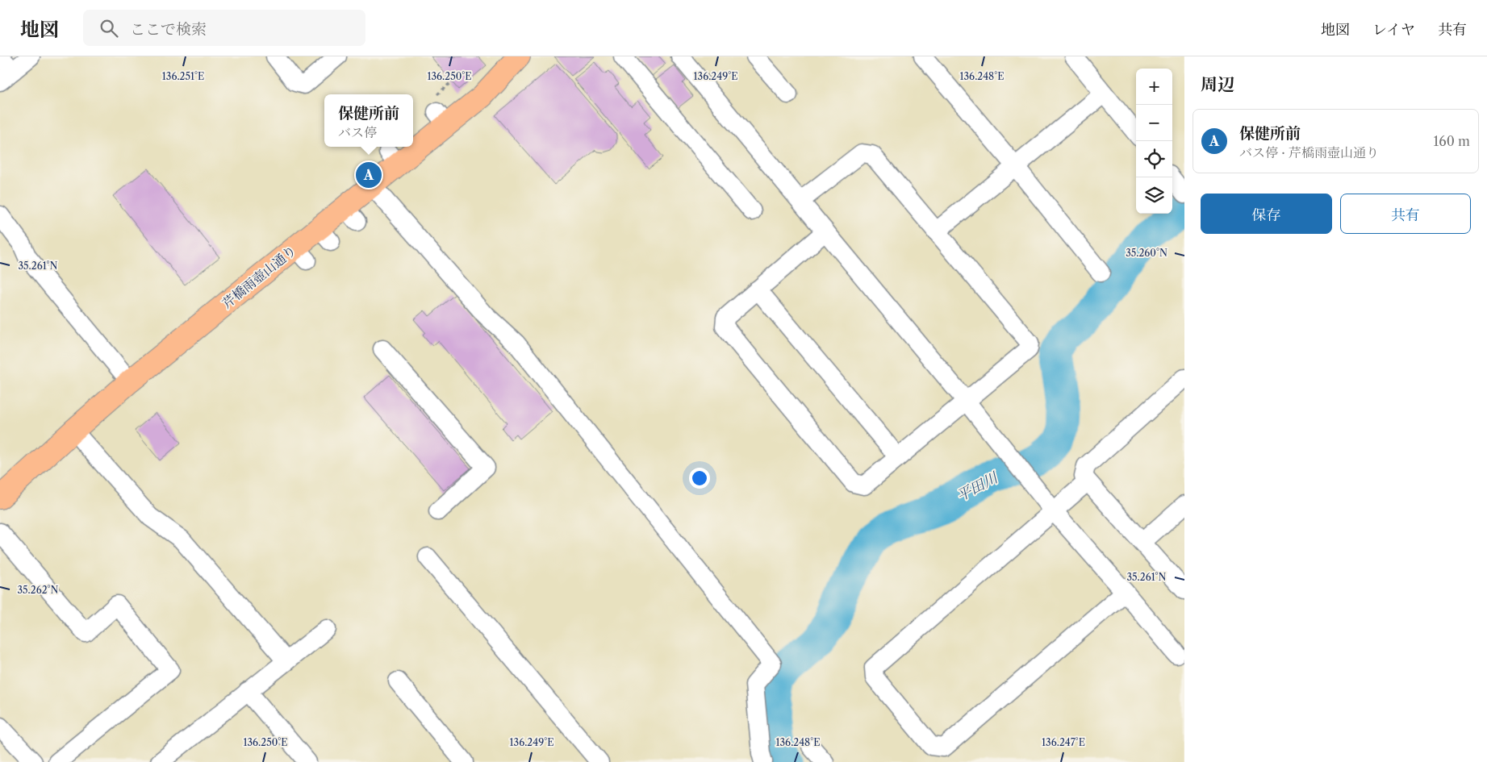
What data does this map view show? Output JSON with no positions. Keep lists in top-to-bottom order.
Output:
{
  "streets": {
    "main road": ["芹橋雨壺山通り"]
  },
  "water": ["平田川"],
  "page": {
    "header": "地図",
    "search": "ここで検索",
    "nav": ["地図", "レイヤ", "共有"],
    "heading": "周辺",
    "map_buttons": ["+", "−"],
    "popup": ["保健所前", "バス停"],
    "list": [
      {
        "mark": "A",
        "name": "保健所前",
        "note": "バス停 · 芹橋雨壺山通り",
        "value": "160 m"
      }
    ],
    "pins": "A",
    "buttons": ["保存", "共有"]
  },
  "coordinates": [
    "136.251°E",
    "136.250°E",
    "136.249°E",
    "136.248°E",
    "35.260°N",
    "35.261°N",
    "35.262°N",
    "136.247°E"
  ]
}
